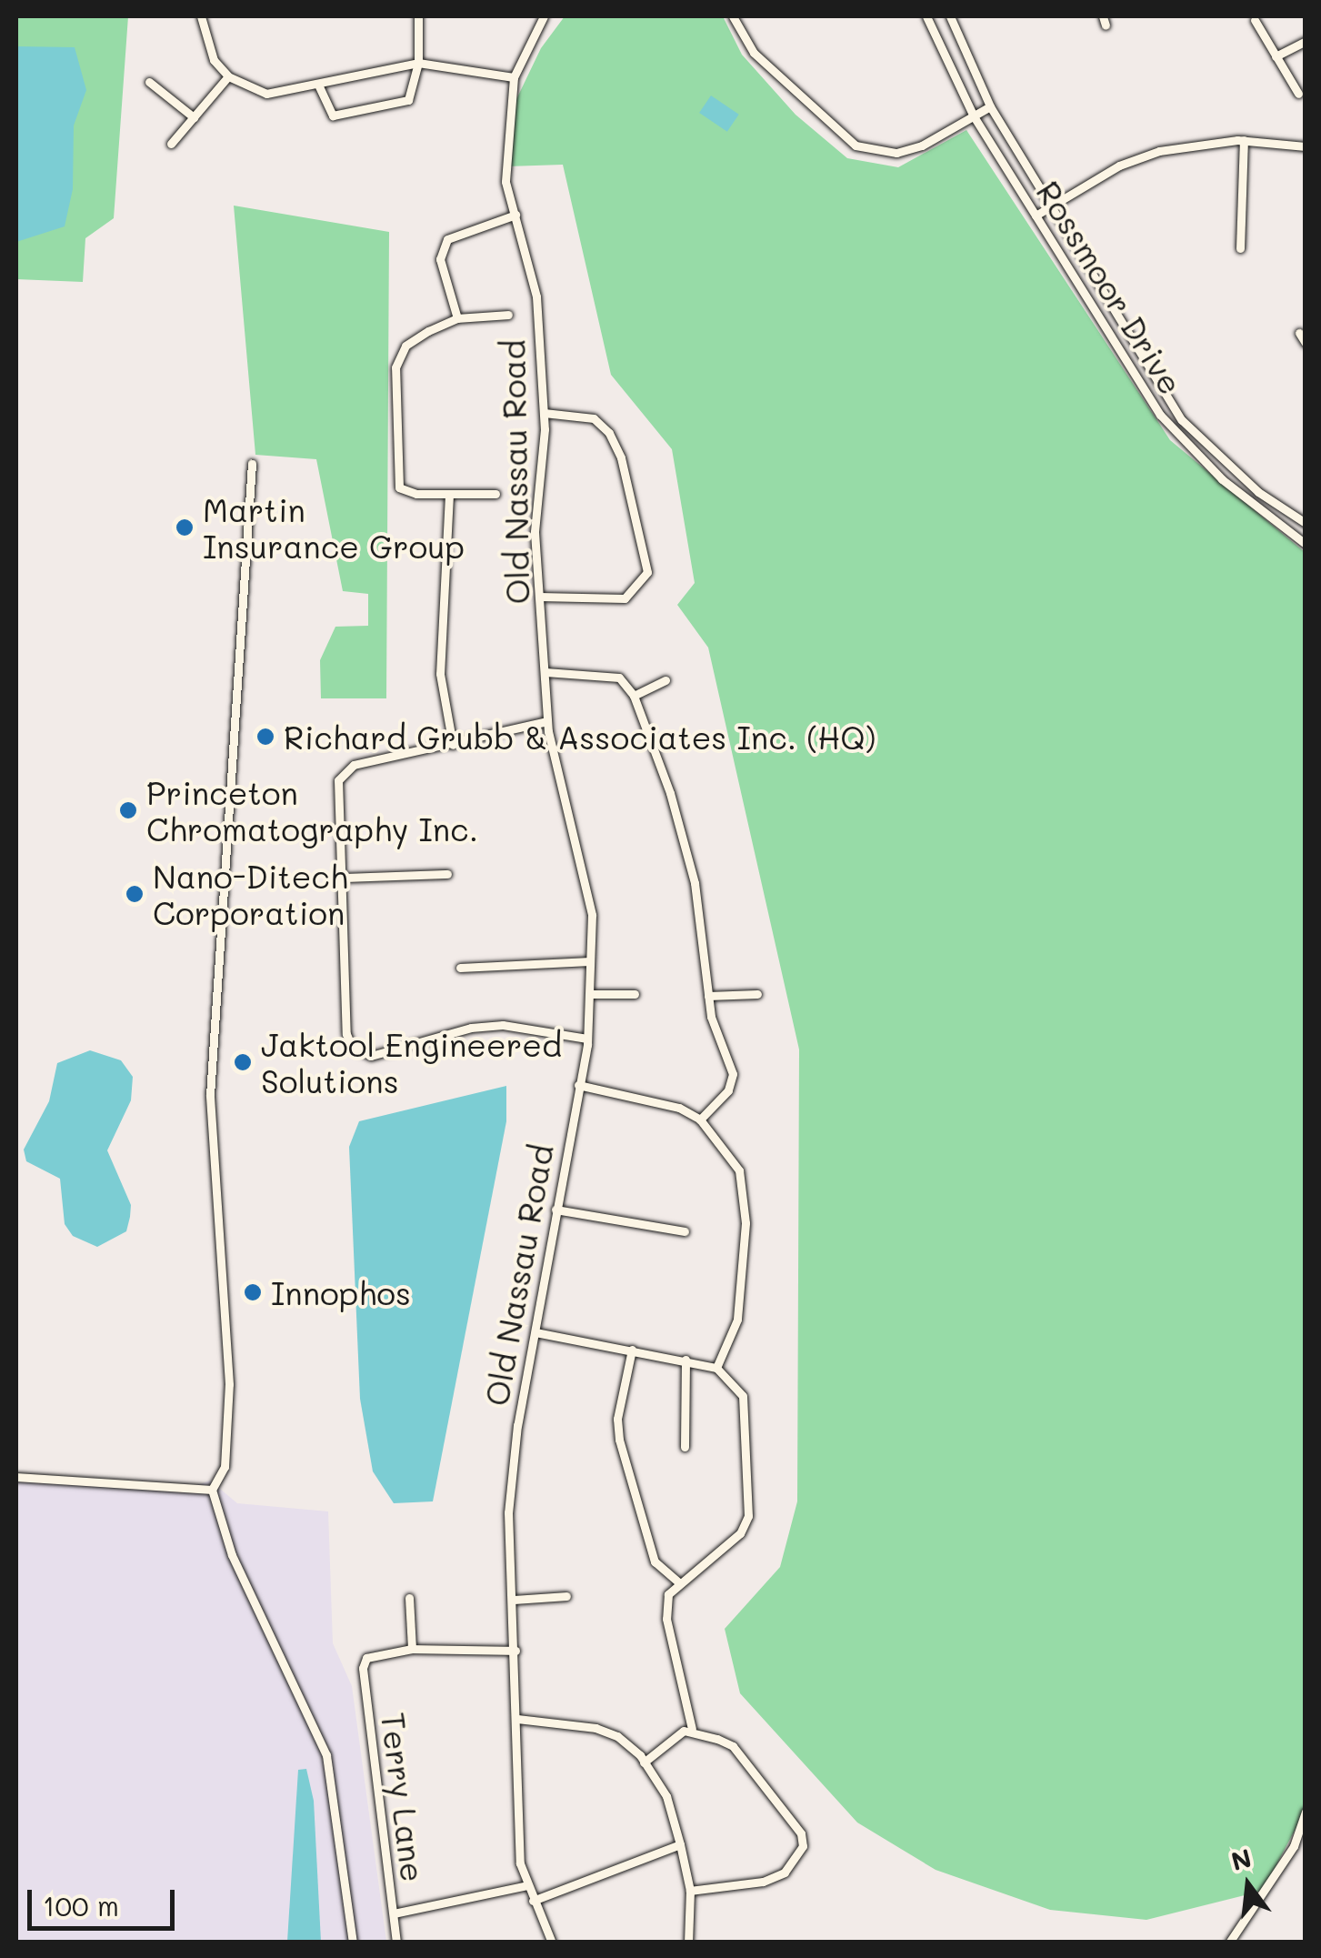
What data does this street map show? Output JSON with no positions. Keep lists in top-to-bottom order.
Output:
{
  "streets": {
    "street": ["Rossmoor Drive", "Old Nassau Road", "Terry Lane"]
  },
  "places": [
    "Martin Insurance Group",
    "Richard Grubb & Associates Inc. (HQ)",
    "Princeton Chromatography Inc.",
    "Nano-Ditech Corporation",
    "Jaktool Engineered Solutions",
    "Innophos"
  ],
  "scale_bar": "100 m",
  "north": "top"
}
